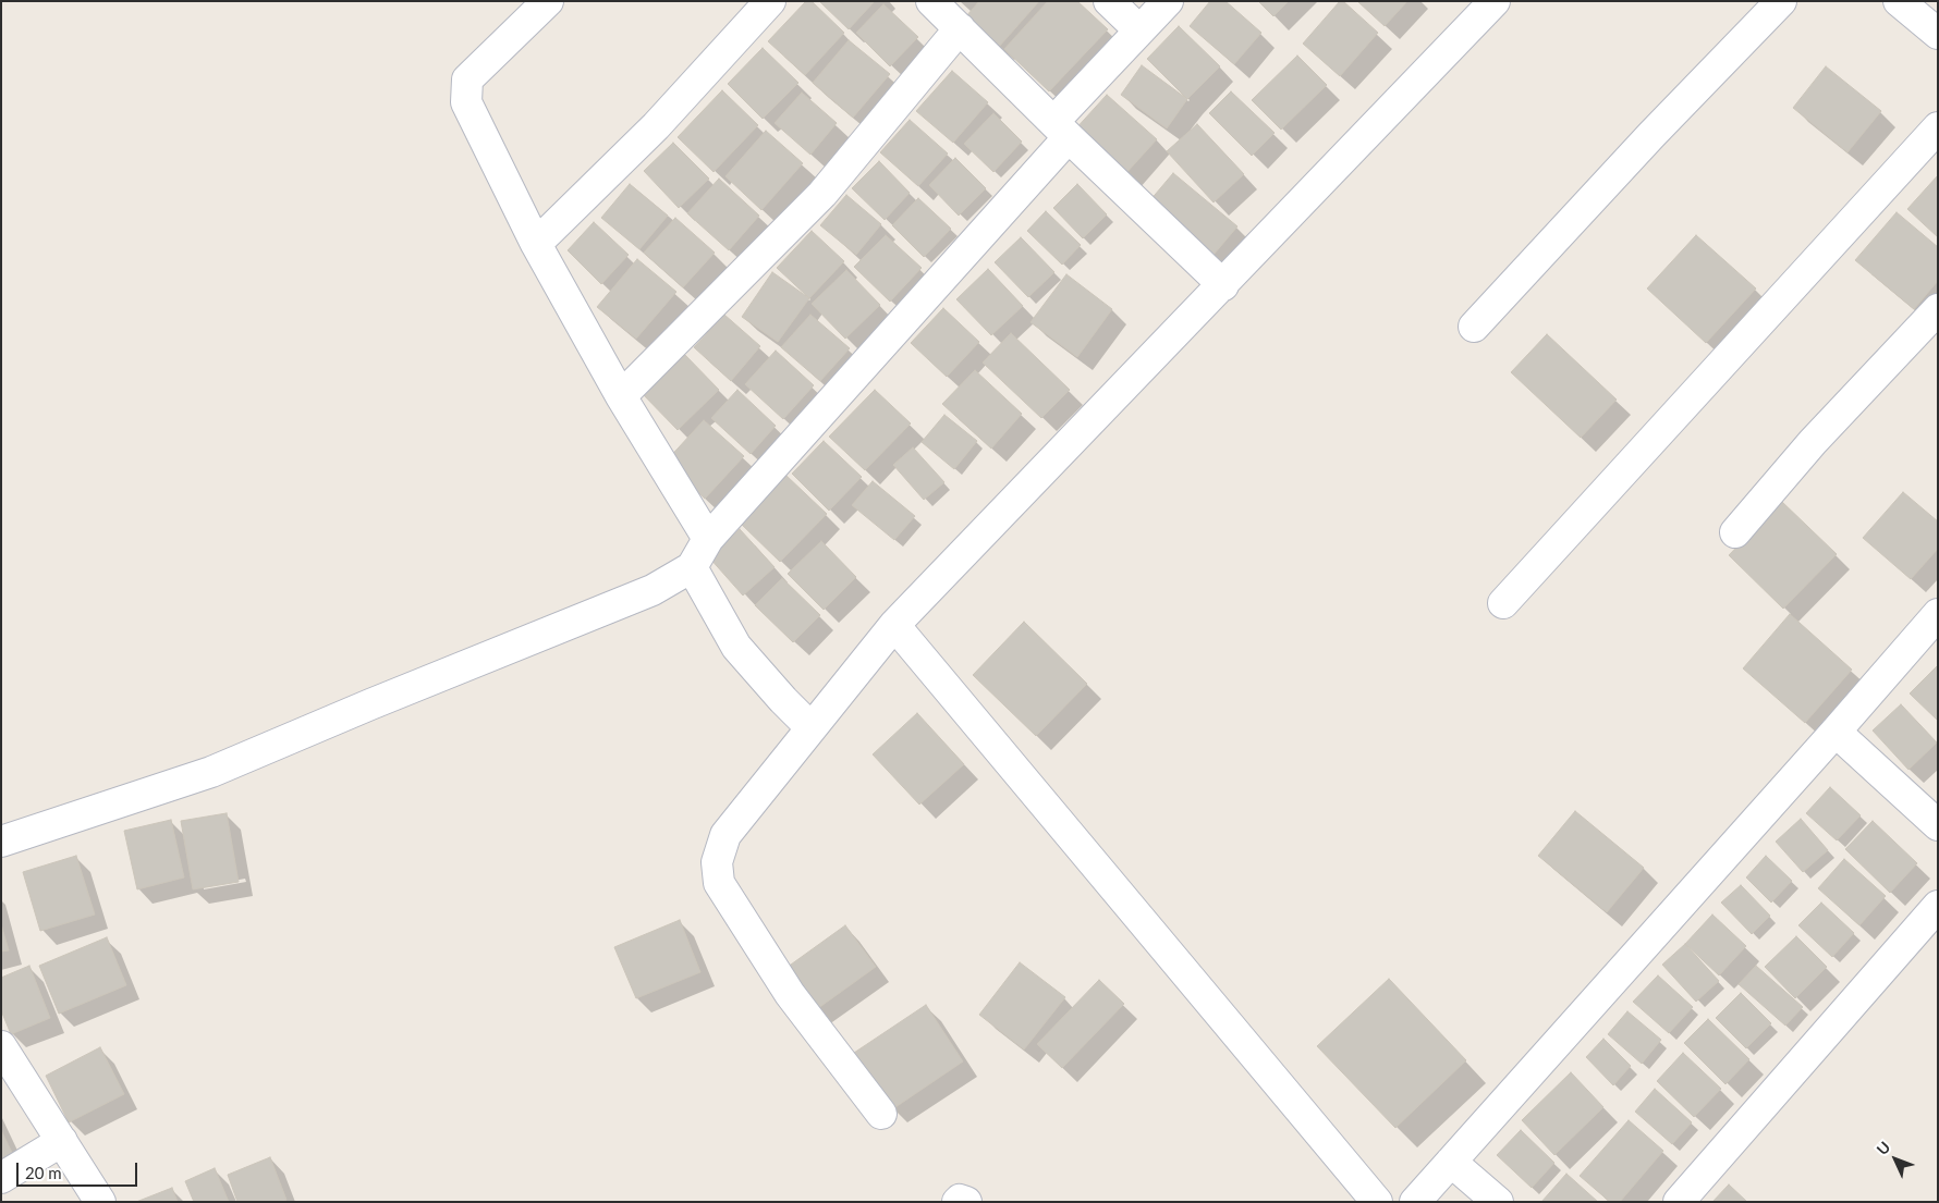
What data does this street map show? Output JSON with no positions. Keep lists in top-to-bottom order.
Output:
{
  "scale_bar": "20 m",
  "north": "top left"
}
